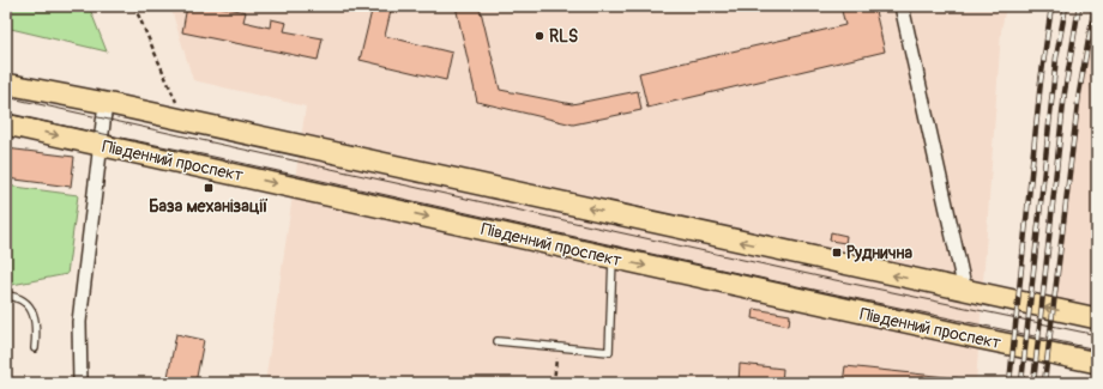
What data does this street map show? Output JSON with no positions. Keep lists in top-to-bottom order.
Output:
{
  "streets": {
    "main road": ["Південний проспект"]
  },
  "places": {
    "other": ["RLS"],
    "transit": ["База механізації", "Руднична"]
  }
}
